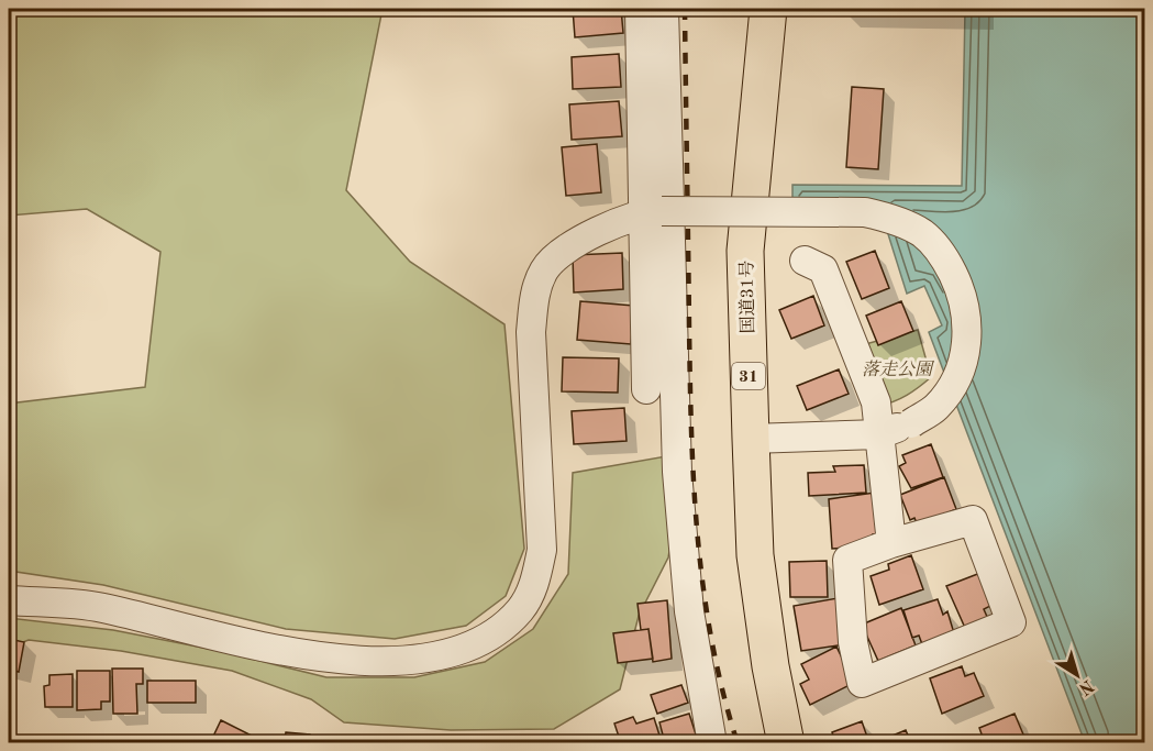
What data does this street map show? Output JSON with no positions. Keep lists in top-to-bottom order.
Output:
{
  "streets": {
    "highway": ["国道31号", "31"]
  },
  "parks": ["落走公園"],
  "north": "bottom right"
}
